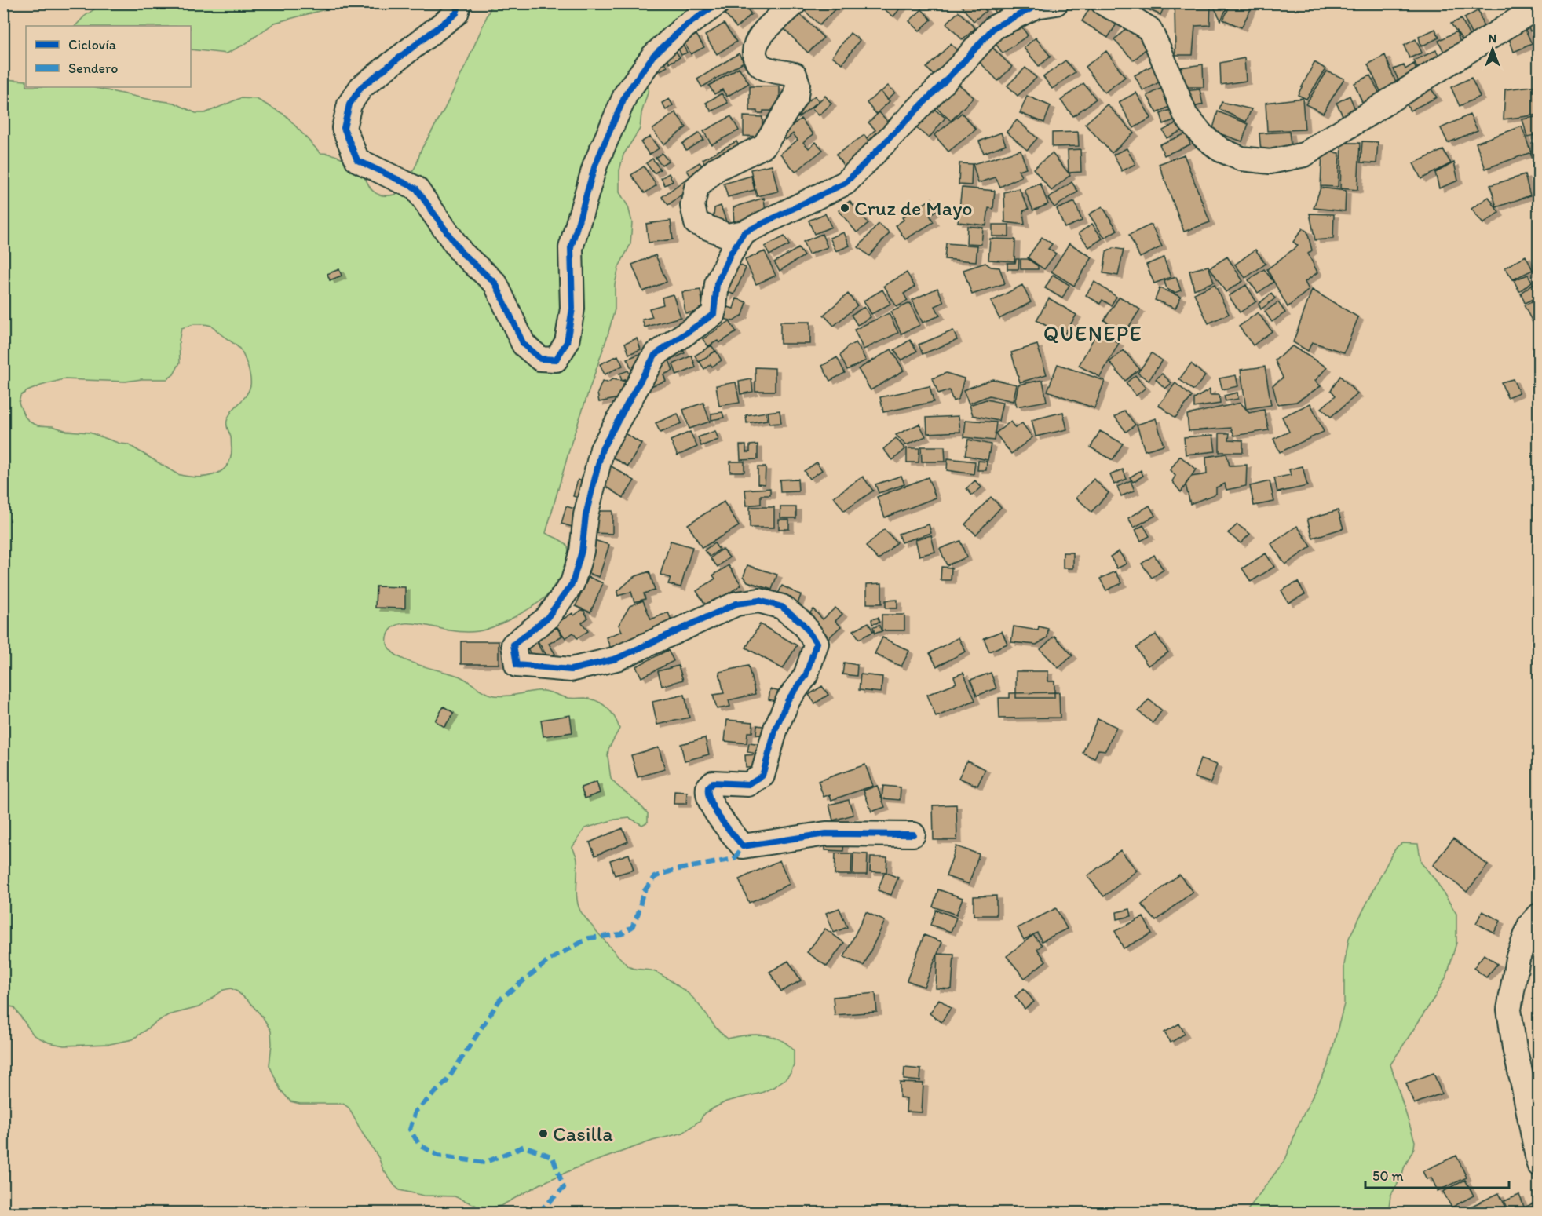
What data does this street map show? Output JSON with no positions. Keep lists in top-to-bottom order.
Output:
{
  "districts": ["QUENEPE"],
  "places": ["Cruz de Mayo", "Casilla"],
  "legend": ["Ciclovía", "Sendero"],
  "scale_bar": "50 m",
  "north": "top"
}
